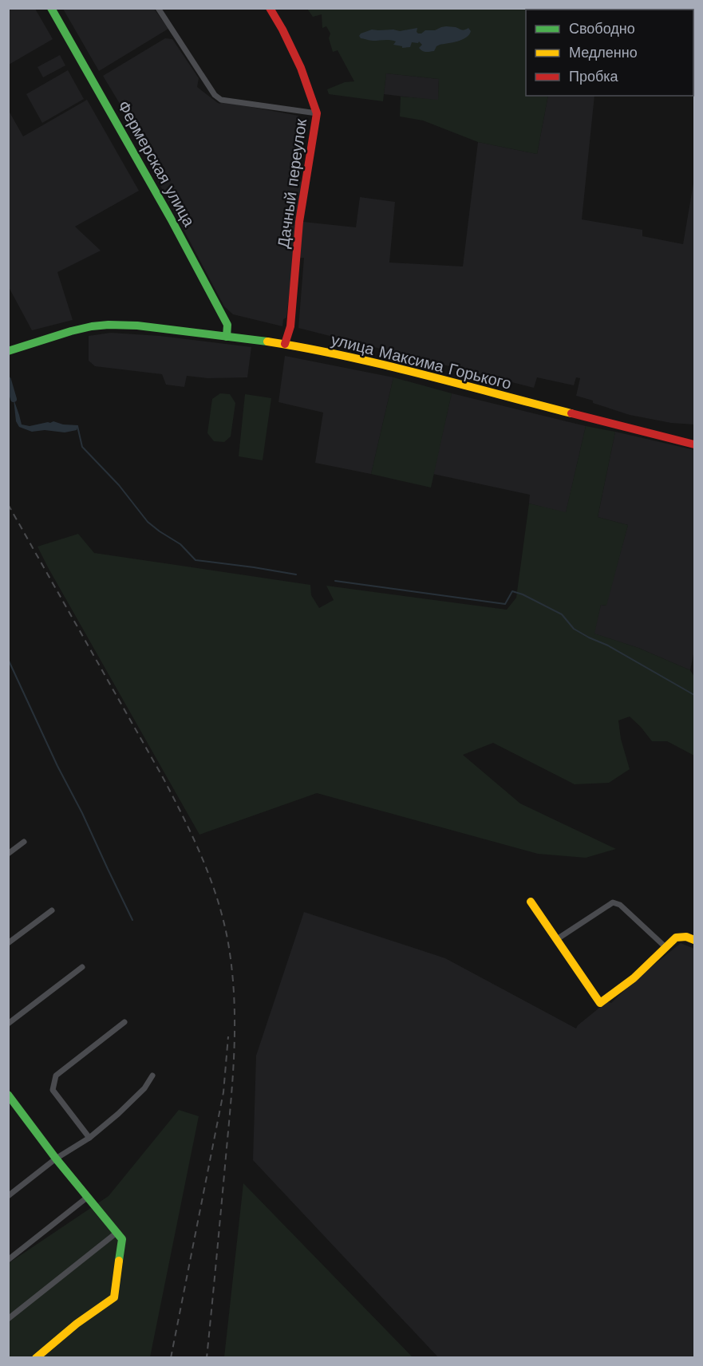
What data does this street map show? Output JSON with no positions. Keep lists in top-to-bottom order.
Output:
{
  "streets": {
    "street": ["Фермерская улица", "Дачный переулок", "улица Максима Горького"]
  },
  "crossings": [
    ["Фермерская улица", "улица Максима Горького"],
    ["Дачный переулок", "улица Максима Горького"]
  ],
  "legend": ["Свободно", "Медленно", "Пробка"]
}
